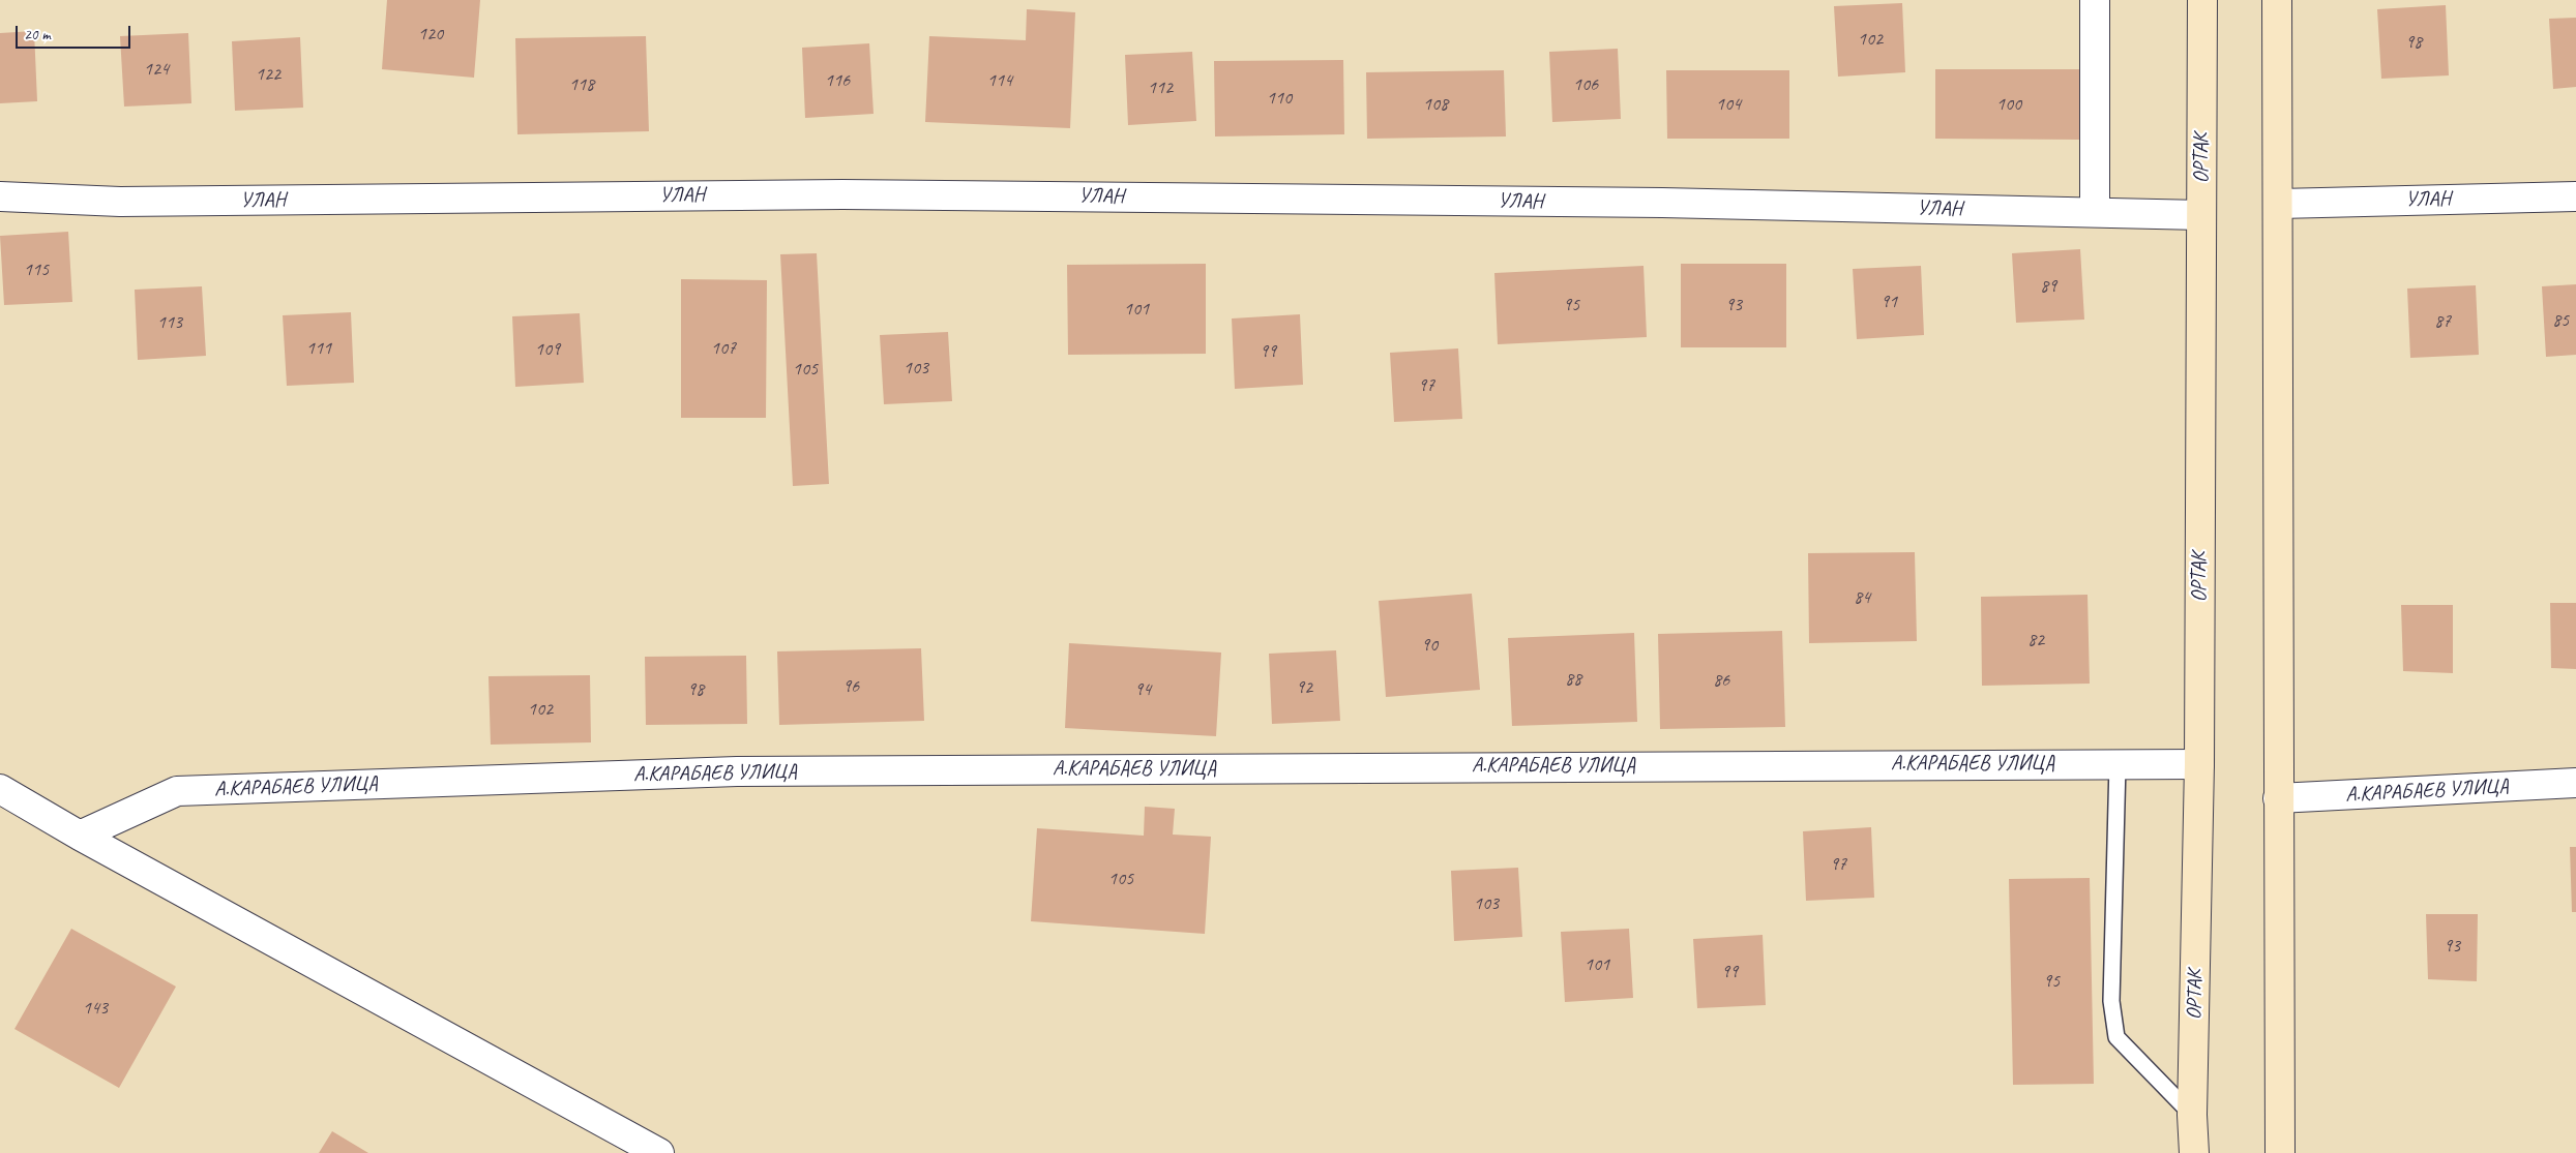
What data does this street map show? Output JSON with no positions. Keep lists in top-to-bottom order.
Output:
{
  "streets": {
    "street": ["ОРТАК", "УЛАН", "А.КАРАБАЕВ УЛИЦА"]
  },
  "crossings": [
    ["ОРТАК", "УЛАН"],
    ["ОРТАК", "А.КАРАБАЕВ УЛИЦА"]
  ],
  "house_numbers": [
    "120",
    "102",
    "98",
    "124",
    "122",
    "116",
    "114",
    "118",
    "106",
    "112",
    "110",
    "108",
    "104",
    "100",
    "115",
    "89",
    "91",
    "95",
    "93",
    "101",
    "85",
    "87",
    "113",
    "111",
    "107",
    "109",
    "99",
    "103",
    "105",
    "97",
    "84",
    "82",
    "90",
    "88",
    "86",
    "96",
    "92",
    "98",
    "94",
    "102",
    "97",
    "105",
    "103",
    "93",
    "101",
    "99",
    "95",
    "143"
  ],
  "scale_bar": "20 m"
}
